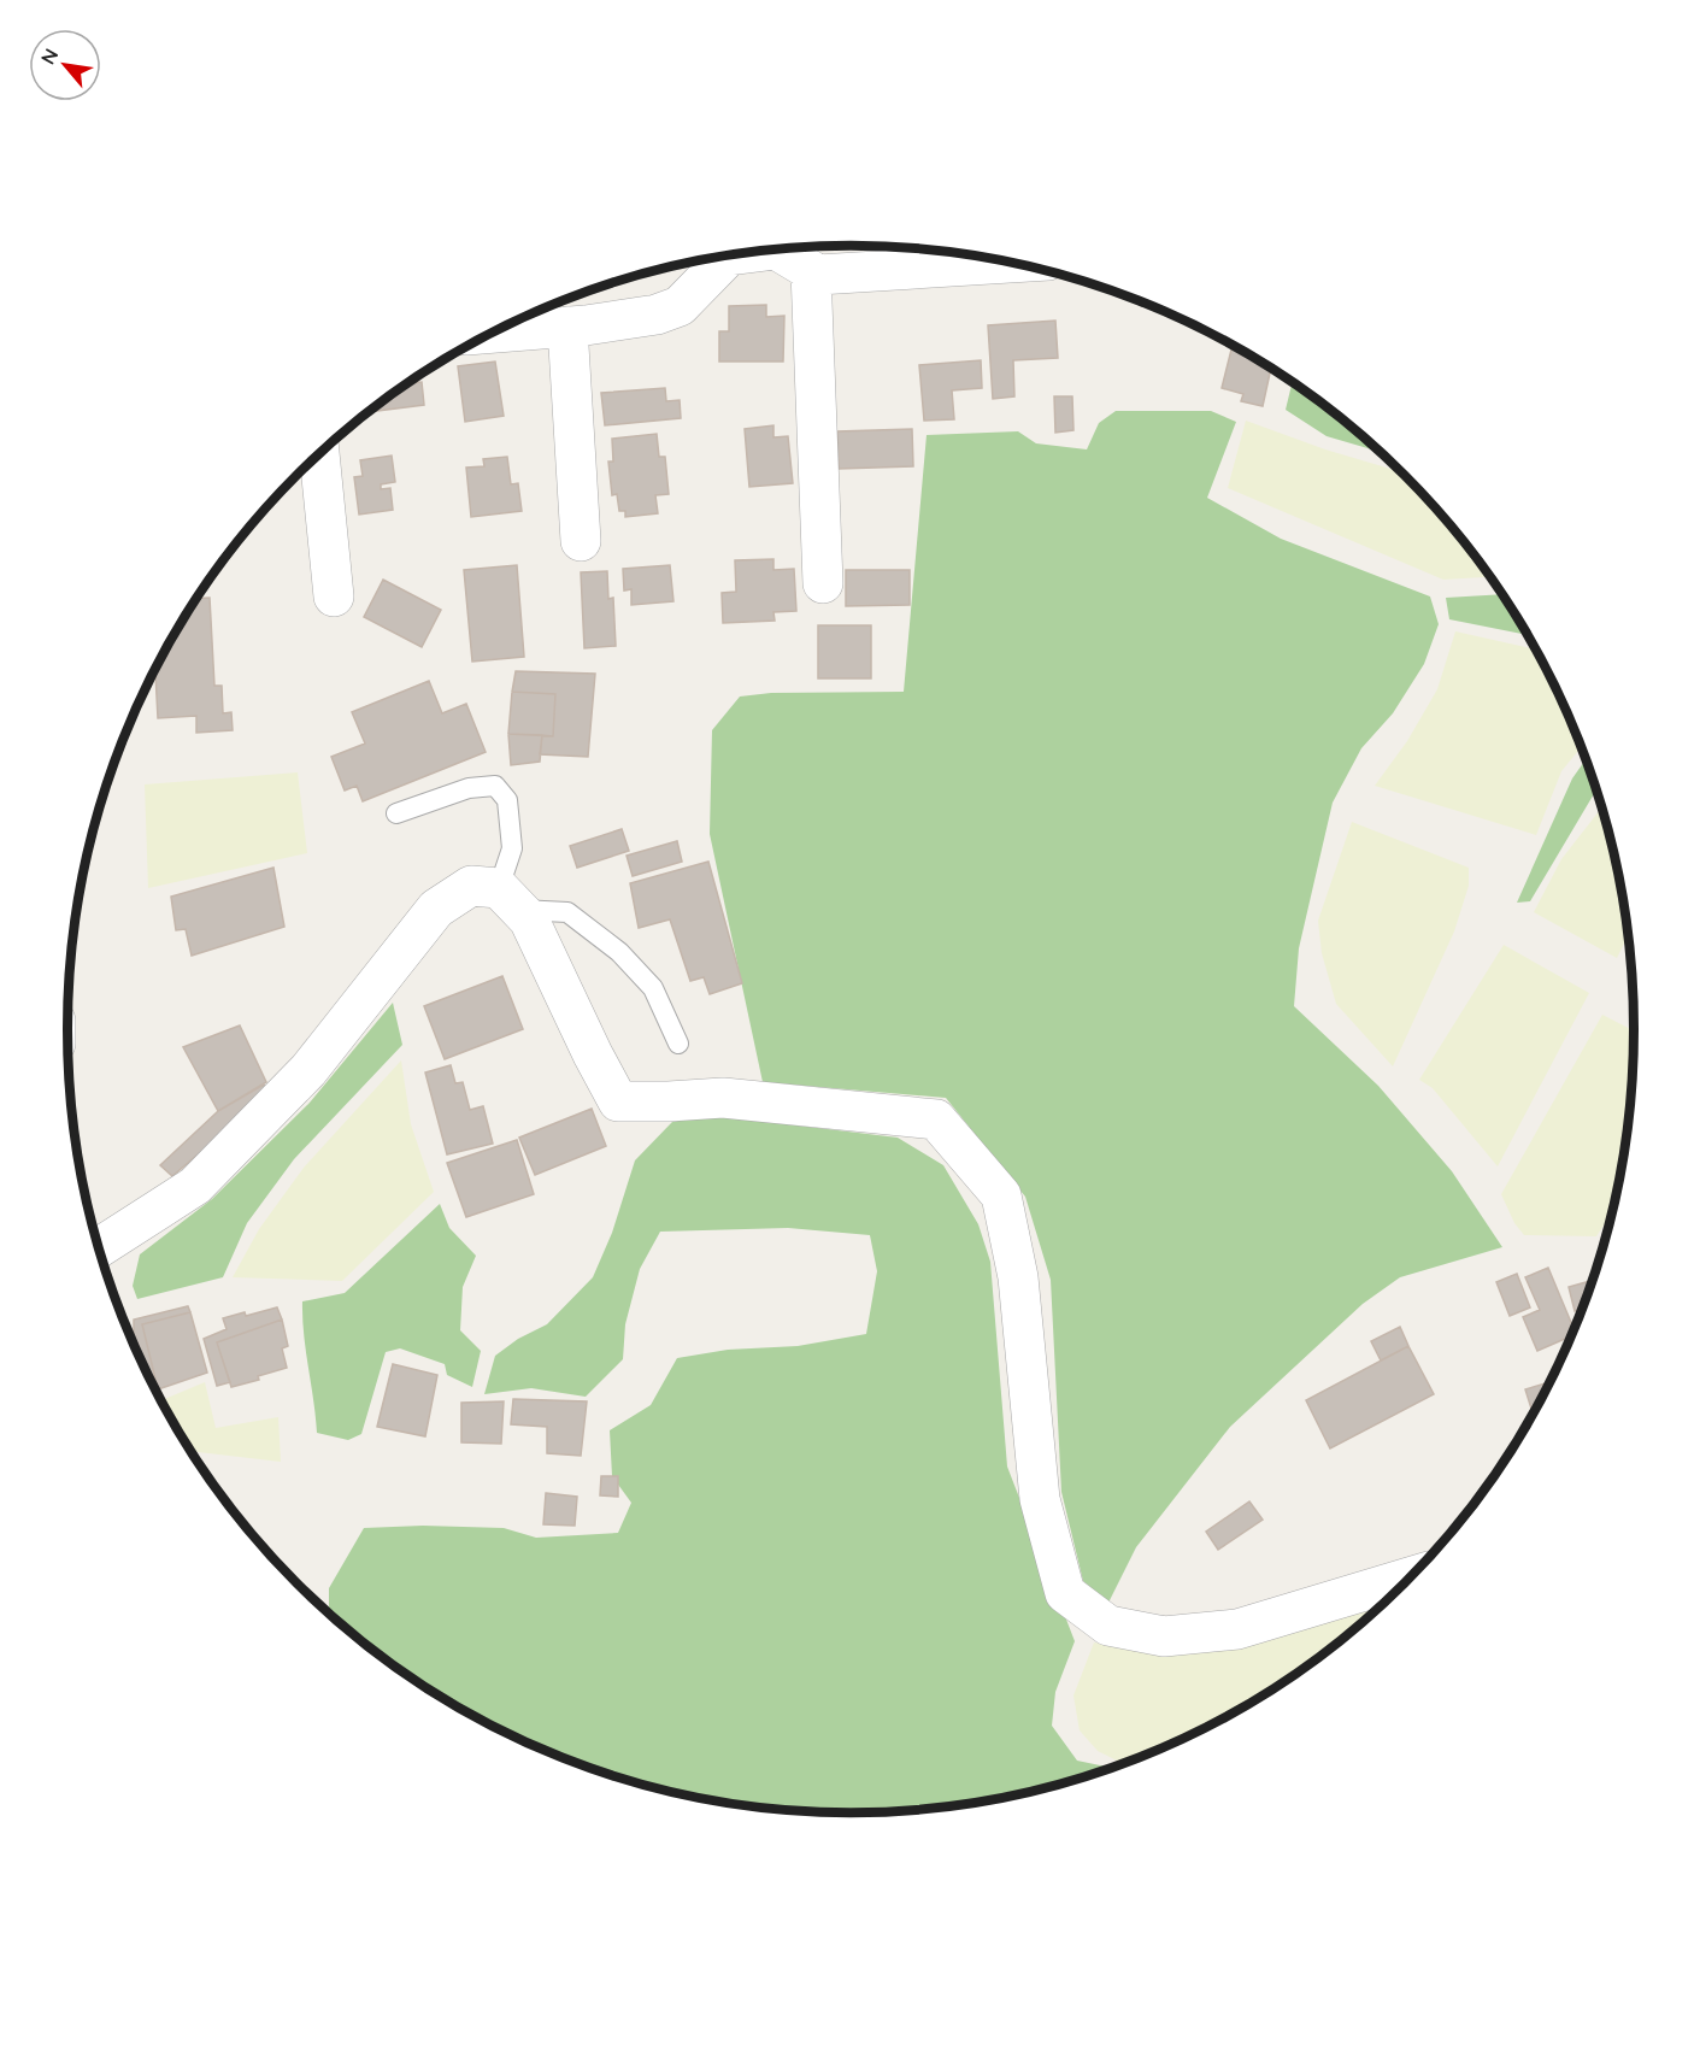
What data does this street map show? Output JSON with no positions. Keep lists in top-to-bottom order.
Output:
{
  "north": "top left"
}
